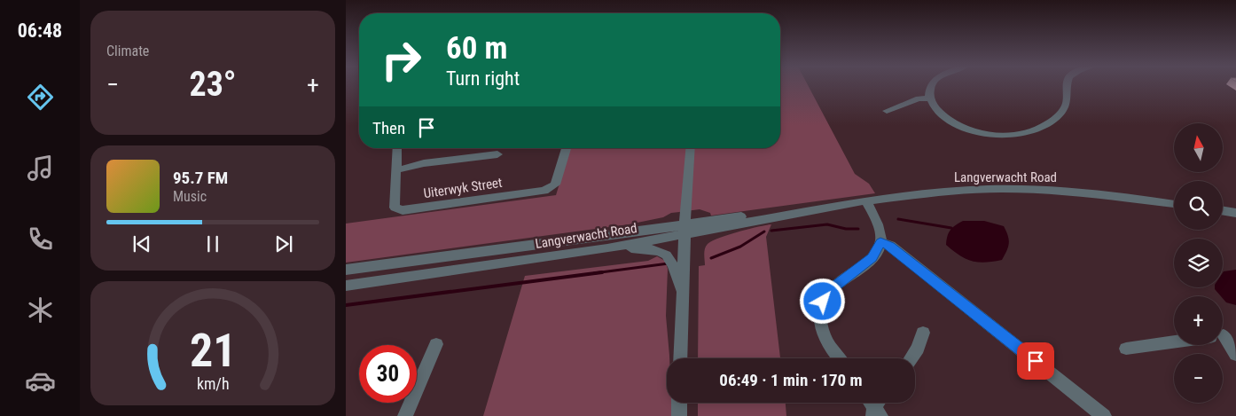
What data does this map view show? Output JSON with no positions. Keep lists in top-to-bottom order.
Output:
{
  "streets": {
    "street": ["Langverwacht Road", "Uiterwyk Street"]
  },
  "north": "top",
  "page": {
    "tabs": "06:48",
    "tile": "Climate",
    "turn": ["60 m", "Turn right"],
    "heat": ["−", "23°", "+"],
    "then": "Then",
    "map_buttons": ["+", "−"],
    "song": ["95.7 FM", "Music"],
    "limit": "30",
    "trip": "06:49 · 1 min · 170 m",
    "gauge": ["21", "km/h"]
  }
}
